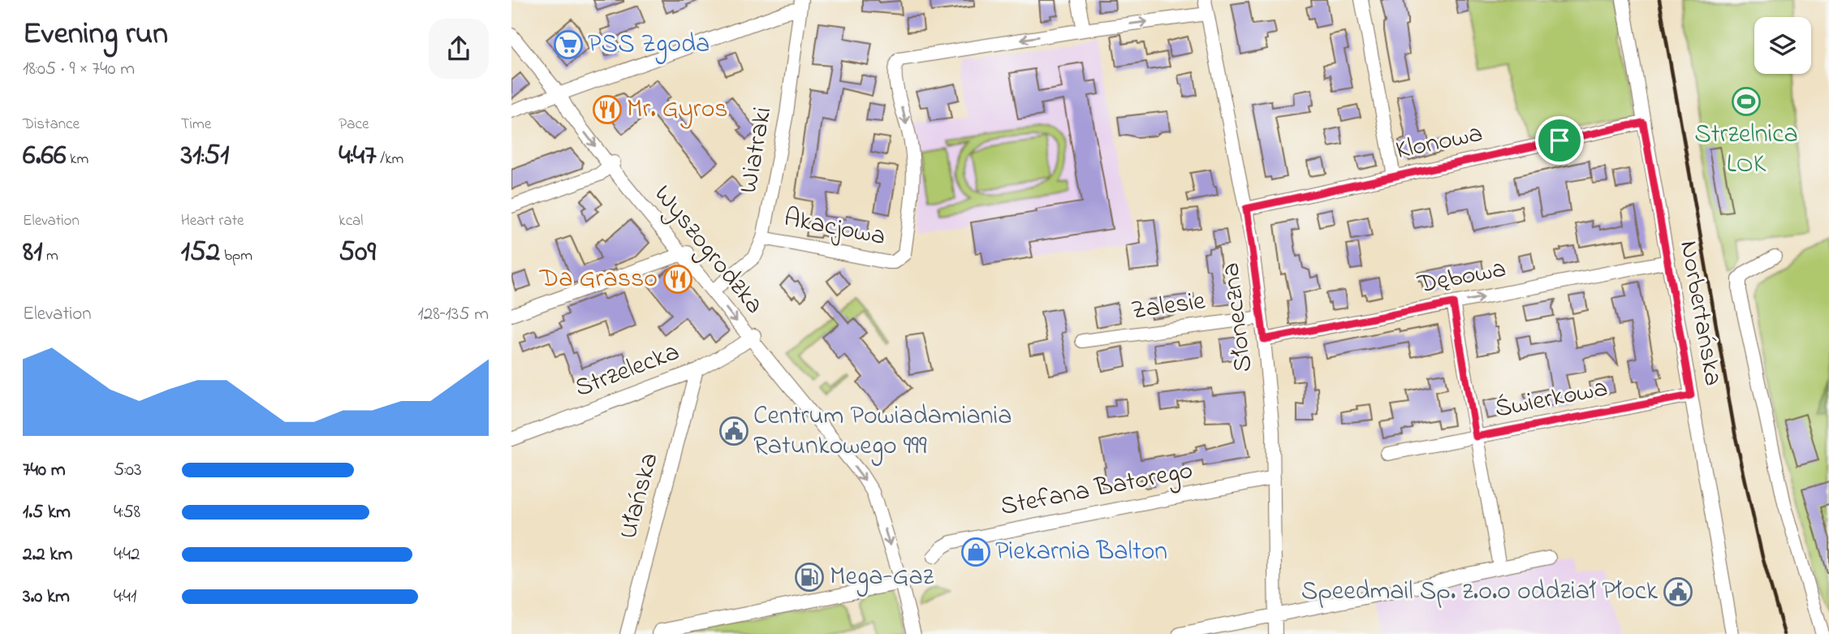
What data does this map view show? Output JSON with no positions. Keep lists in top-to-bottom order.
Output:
{
  "streets": {
    "street": [
      "Klonowa",
      "Wiatraki",
      "Akacjowa",
      "Wyszogrodzka",
      "Dębowa",
      "Zalesie",
      "Norbertańska",
      "Słoneczna",
      "Strzelecka",
      "Świerkowa",
      "Stefana Batorego",
      "Ułańska"
    ]
  },
  "crossings": [
    ["Klonowa", "Norbertańska"],
    ["Klonowa", "Słoneczna"],
    ["Wiatraki", "Akacjowa"],
    ["Wyszogrodzka", "Strzelecka"],
    ["Dębowa", "Norbertańska"],
    ["Dębowa", "Słoneczna"],
    ["Zalesie", "Słoneczna"],
    ["Norbertańska", "Świerkowa"],
    ["Słoneczna", "Stefana Batorego"],
    ["Strzelecka", "Ułańska"]
  ],
  "one_way": ["Wyszogrodzka", "Dębowa"],
  "places": {
    "supermarket": ["PSS Zgoda"],
    "sports": ["Strzelnica LOK"],
    "restaurant": ["Mr. Gyros", "Da Grasso"],
    "public building": ["Centrum Powiadamiania Ratunkowego 999", "Speedmail Sp. z.o.o oddział Płock"],
    "shop": ["Piekarnia Balton"],
    "fuel station": ["Mega-Gaz"]
  },
  "page": {
    "heading": ["Evening run", "18:05 · 9 × 740 m"],
    "stats": [
      ["Distance", "6.66 km"],
      ["Time", "31:51"],
      ["Pace", "4:47 /km"],
      ["Elevation", "81 m"],
      ["Heart rate", "152 bpm"],
      ["kcal", "509"]
    ],
    "chart": ["Elevation", "128–135 m"],
    "list": [
      {
        "name": "740 m",
        "note": "5:03"
      },
      {
        "name": "1.5 km",
        "note": "4:58"
      },
      {
        "name": "2.2 km",
        "note": "4:42"
      },
      {
        "name": "3.0 km",
        "note": "4:41"
      }
    ]
  }
}
